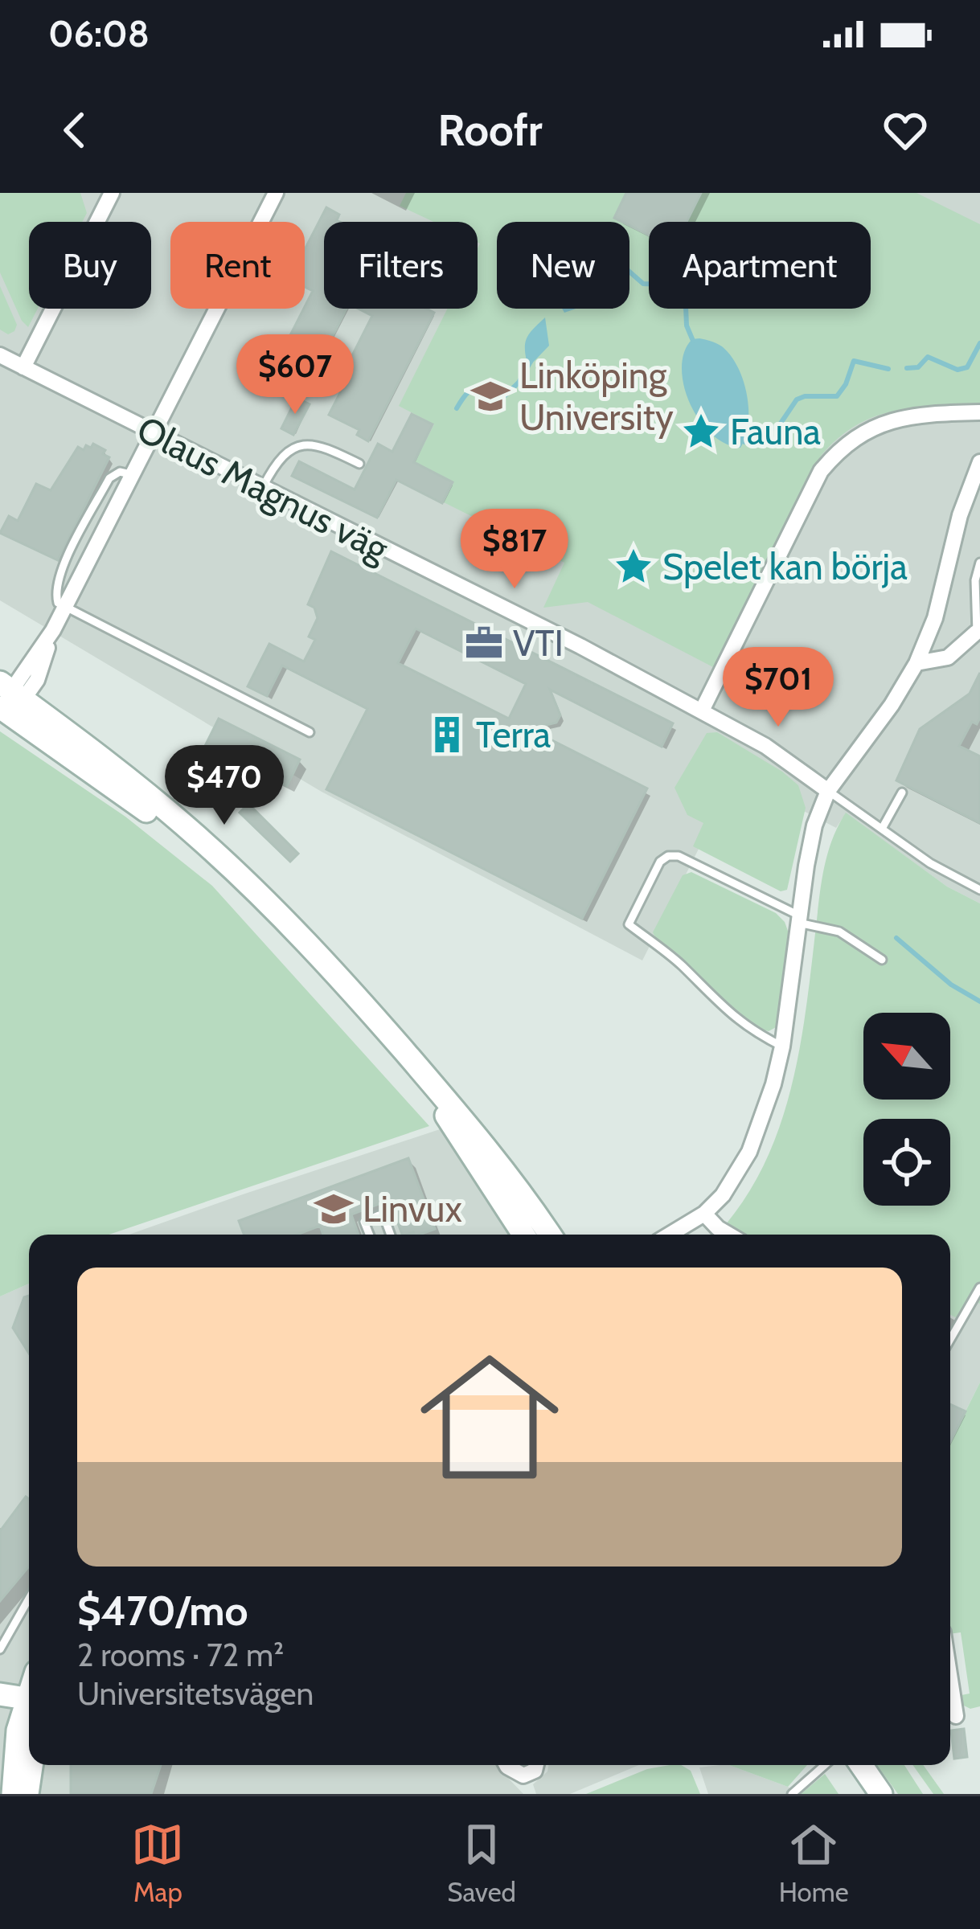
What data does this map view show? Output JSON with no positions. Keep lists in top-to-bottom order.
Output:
{
  "streets": {
    "street": ["Olaus Magnus väg"]
  },
  "places": {
    "school or university": ["Linköping University", "Linvux"],
    "place": ["Fauna", "Spelet kan börja"],
    "office": ["VTI"],
    "building": ["Terra"]
  },
  "north": "top left",
  "page": {
    "status": "06:08",
    "header": "Roofr",
    "chip": [
      "Buy",
      "Rent",
      "Filters",
      "New",
      "Apartment"
    ],
    "price": [
      "$607",
      "$817",
      "$701",
      "$470"
    ],
    "list": [
      {
        "name": "$470/mo",
        "note": "2 rooms · 72 m² · Universitetsvägen"
      }
    ],
    "tabs": ["Map", "Saved", "Home"]
  }
}
